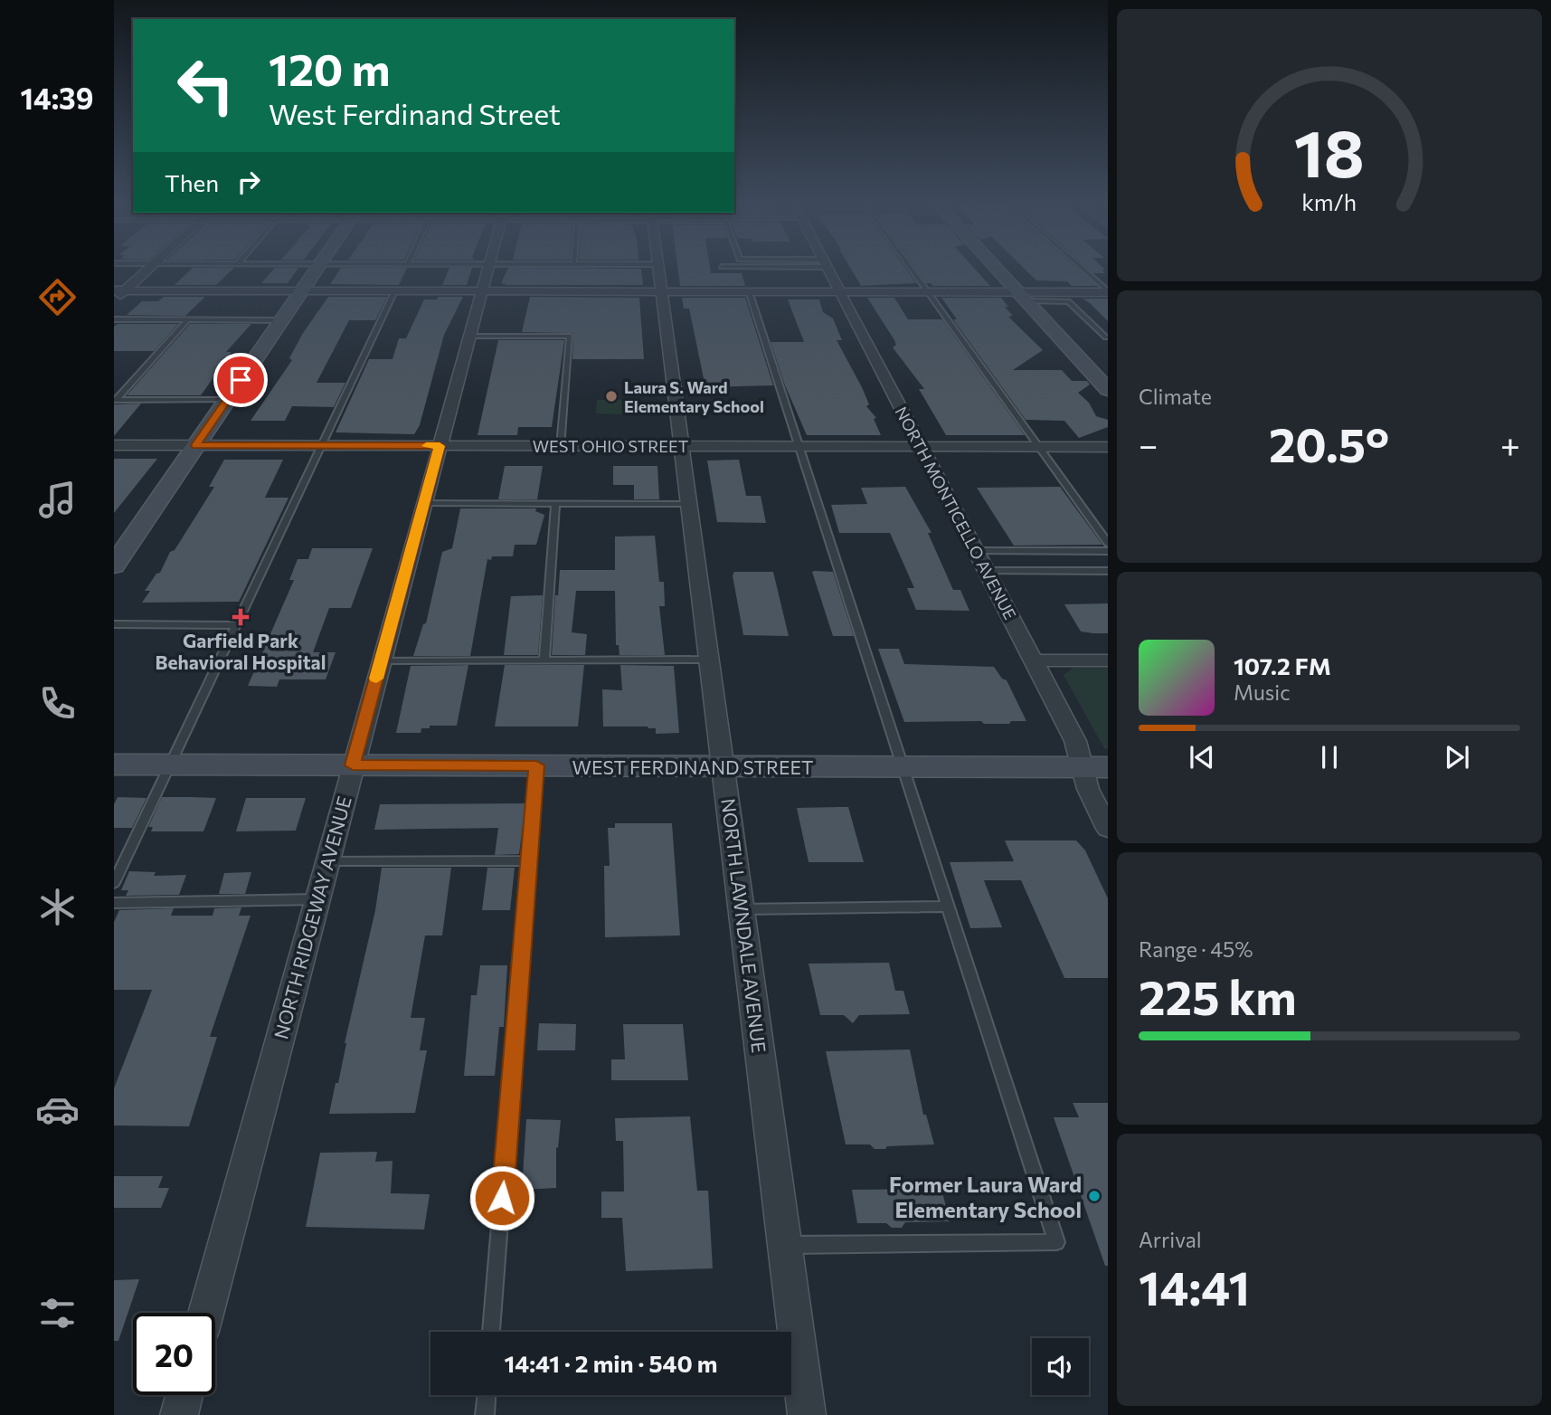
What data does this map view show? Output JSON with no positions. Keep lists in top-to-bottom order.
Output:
{
  "streets": {
    "street": [
      "WEST OHIO STREET",
      "NORTH MONTICELLO AVENUE",
      "WEST FERDINAND STREET",
      "NORTH RIDGEWAY AVENUE",
      "NORTH LAWNDALE AVENUE"
    ]
  },
  "crossings": [
    ["WEST OHIO STREET", "NORTH MONTICELLO AVENUE"],
    ["WEST OHIO STREET", "NORTH RIDGEWAY AVENUE"],
    ["WEST OHIO STREET", "NORTH LAWNDALE AVENUE"],
    ["NORTH MONTICELLO AVENUE", "WEST FERDINAND STREET"],
    ["WEST FERDINAND STREET", "NORTH RIDGEWAY AVENUE"],
    ["WEST FERDINAND STREET", "NORTH LAWNDALE AVENUE"]
  ],
  "places": {
    "other": ["Laura S. Ward Elementary School", "Former Laura Ward Elementary School"],
    "health": ["Garfield Park Behavioral Hospital"]
  },
  "page": {
    "tabs": "14:39",
    "turn": ["120 m", "West Ferdinand Street"],
    "then": "Then",
    "tile": [
      "Climate",
      ["Range · 45%", "225 km"],
      ["Arrival", "14:41"]
    ],
    "heat": ["−", "20.5°", "+"],
    "song": ["107.2 FM", "Music"],
    "limit": "20",
    "trip": "14:41 · 2 min · 540 m",
    "gauge": ["18", "km/h"]
  }
}
